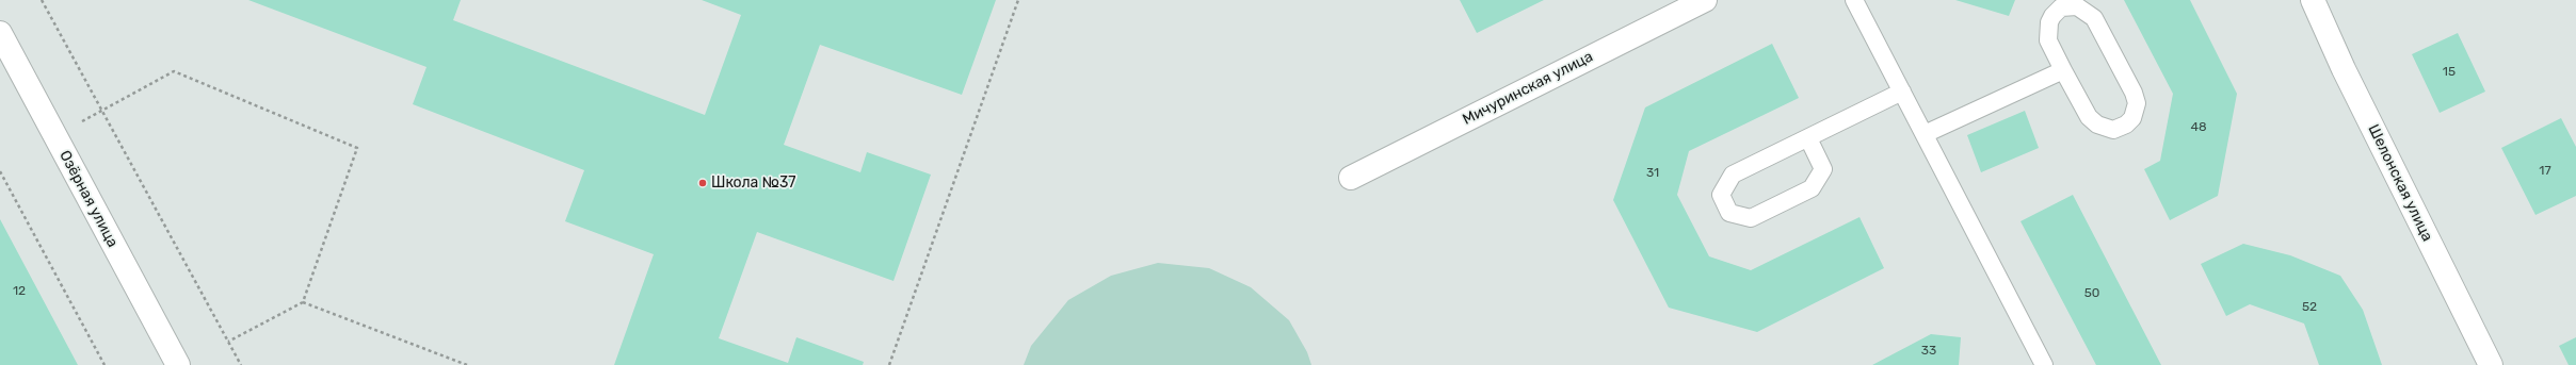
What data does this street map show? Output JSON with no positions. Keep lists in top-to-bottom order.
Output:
{
  "streets": {
    "street": ["Мичуринская улица", "Шелонская улица", "Озёрная улица"]
  },
  "places": ["Школа №37"],
  "house_numbers": [
    "15",
    "48",
    "17",
    "31",
    "12",
    "50",
    "52",
    "33"
  ]
}
